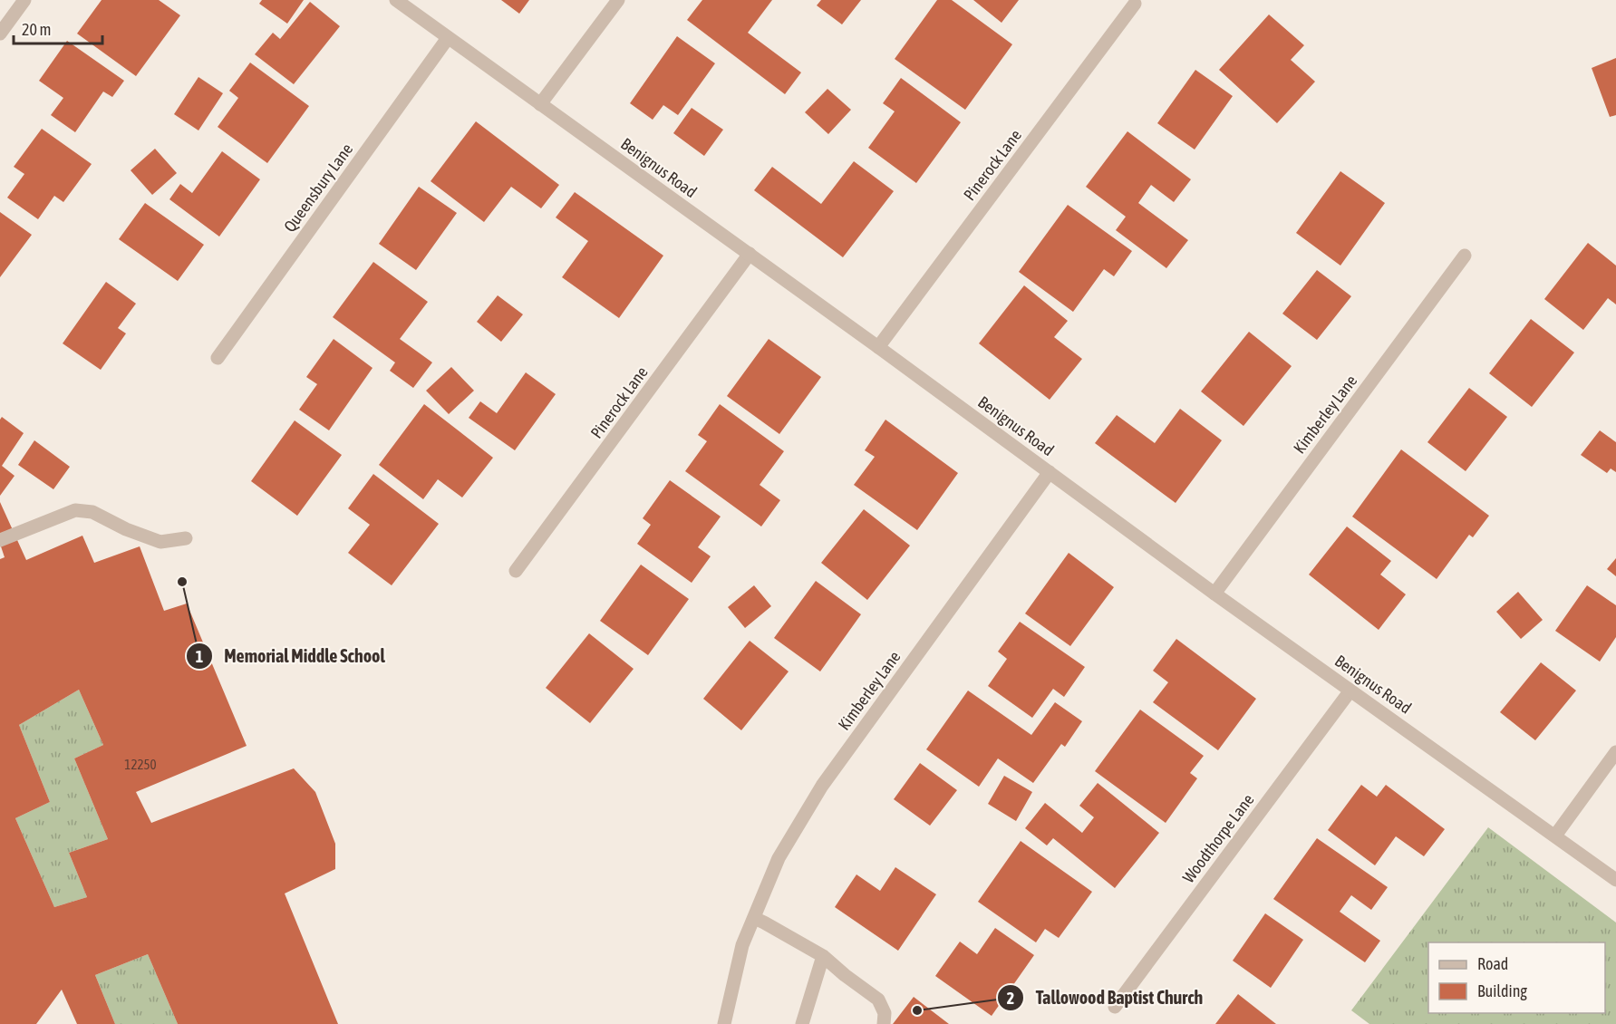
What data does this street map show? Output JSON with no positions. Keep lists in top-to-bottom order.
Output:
{
  "streets": {
    "street": [
      "Pinerock Lane",
      "Benignus Road",
      "Queensbury Lane",
      "Kimberley Lane",
      "Woodthorpe Lane"
    ]
  },
  "crossings": [
    ["Pinerock Lane", "Benignus Road"],
    ["Benignus Road", "Queensbury Lane"],
    ["Benignus Road", "Kimberley Lane"],
    ["Benignus Road", "Woodthorpe Lane"]
  ],
  "places": ["Memorial Middle School", "Tallowood Baptist Church"],
  "house_numbers": ["12250"],
  "legend": ["Road", "Building"],
  "scale_bar": "20 m"
}
